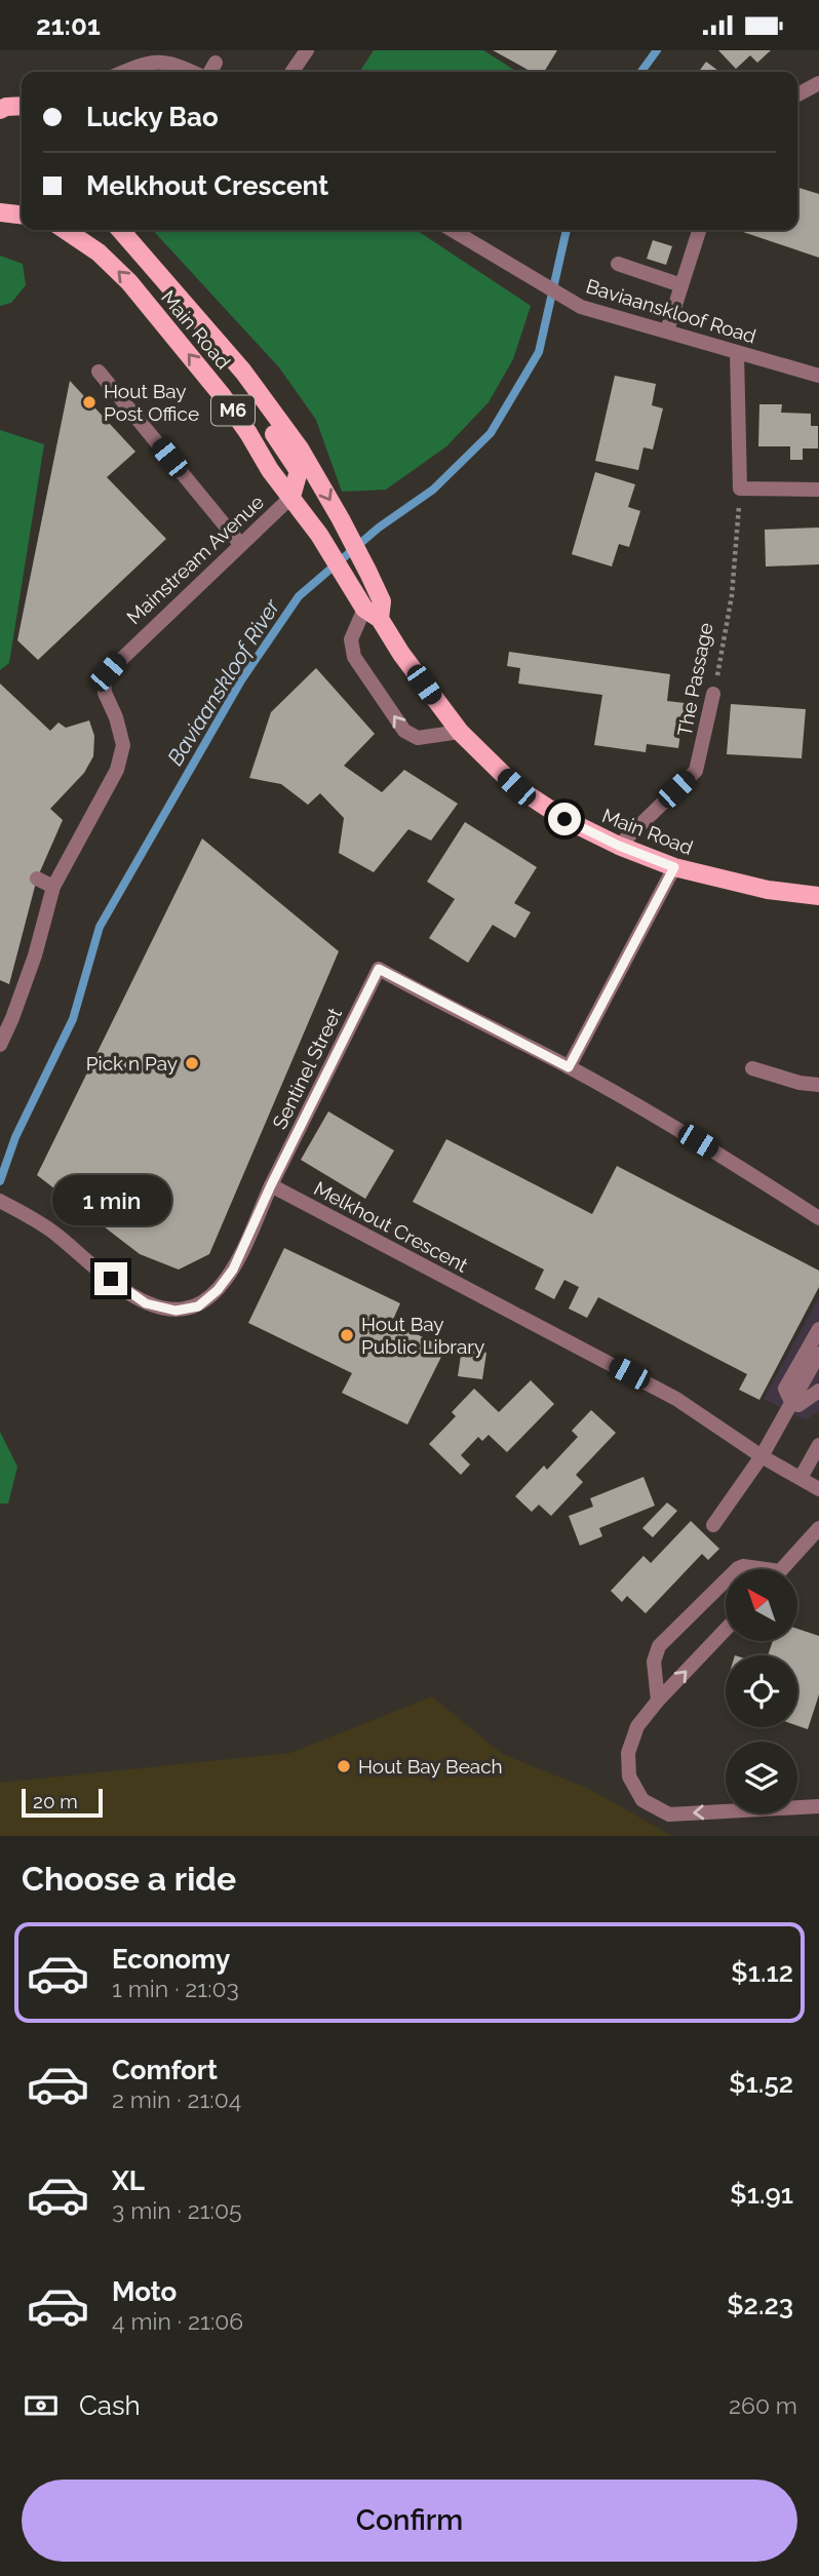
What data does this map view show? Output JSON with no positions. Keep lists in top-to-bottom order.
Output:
{
  "streets": {
    "main road": ["Main Road", "M6"],
    "street": [
      "Baviaanskloof Road",
      "Mainstream Avenue",
      "The Passage",
      "Sentinel Street",
      "Melkhout Crescent"
    ]
  },
  "crossings": [
    ["Main Road", "Mainstream Avenue"],
    ["Main Road", "The Passage"],
    ["Sentinel Street", "Melkhout Crescent"]
  ],
  "water": ["Baviaanskloof River"],
  "places": [
    "Hout Bay Post Office",
    "Pick n Pay",
    "Hout Bay Public Library",
    "Hout Bay Beach"
  ],
  "scale_bar": "20 m",
  "north": "top left",
  "page": {
    "status": "21:01",
    "banner": ["Lucky Bao", "Melkhout Crescent"],
    "bubble": "1 min",
    "scale": "20 m",
    "heading": "Choose a ride",
    "list": [
      {
        "name": "Economy",
        "note": "1 min · 21:03",
        "value": "$1.12"
      },
      {
        "name": "Comfort",
        "note": "2 min · 21:04",
        "value": "$1.52"
      },
      {
        "name": "XL",
        "note": "3 min · 21:05",
        "value": "$1.91"
      },
      {
        "name": "Moto",
        "note": "4 min · 21:06",
        "value": "$2.23"
      }
    ],
    "pay": ["Cash", "260 m"],
    "buttons": "Confirm"
  }
}
